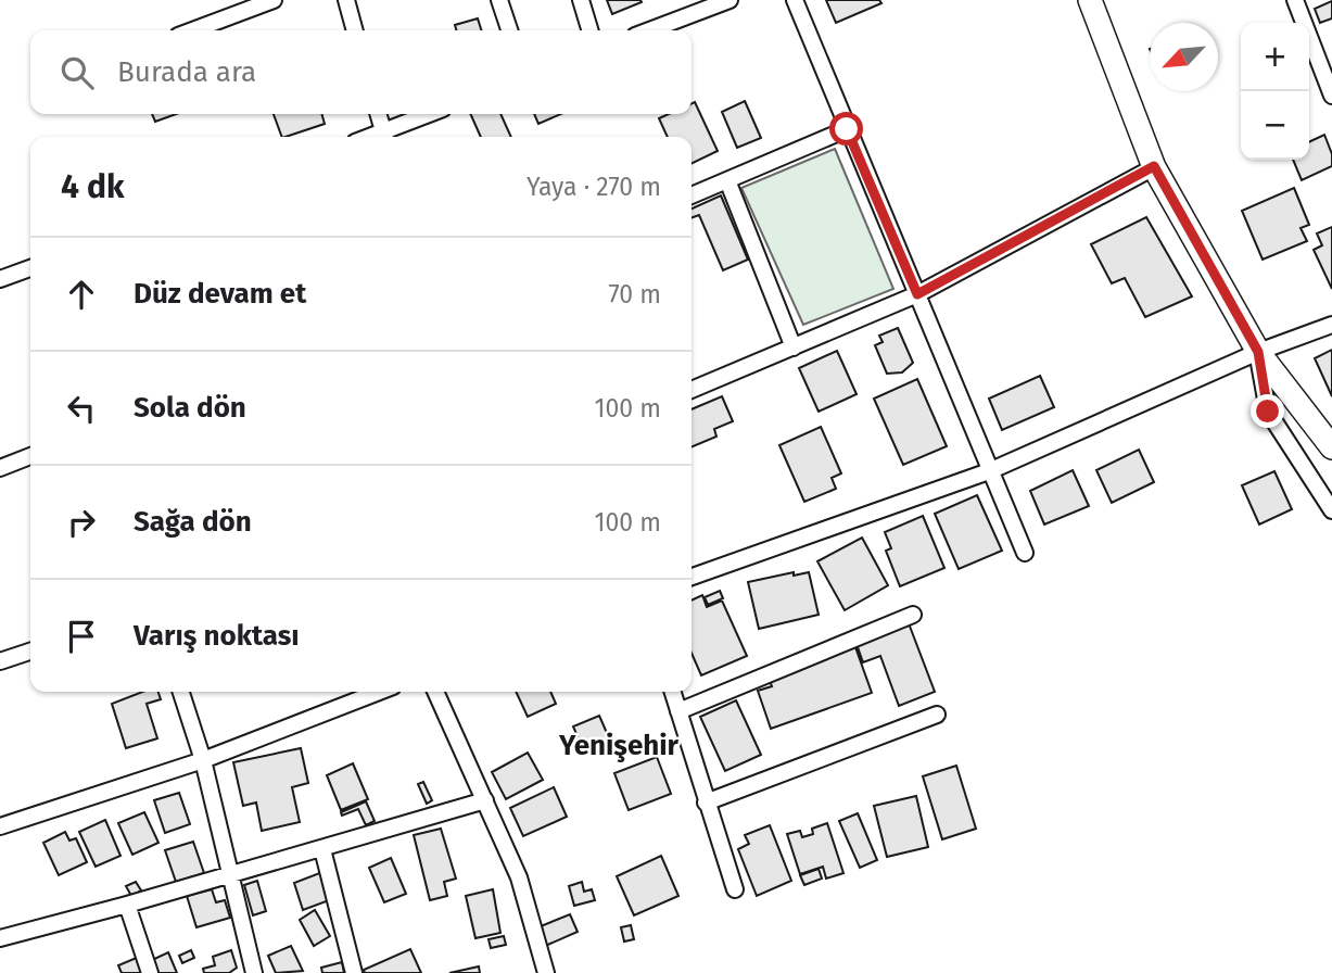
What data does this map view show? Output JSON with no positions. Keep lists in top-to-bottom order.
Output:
{
  "districts": ["Yenişehir"],
  "north": "bottom left",
  "page": {
    "map_buttons": ["+", "−"],
    "search": "Burada ara",
    "heading": ["4 dk", "Yaya · 270 m"],
    "list": [
      ["Düz devam et", "70 m"],
      ["Sola dön", "100 m"],
      ["Sağa dön", "100 m"],
      "Varış noktası"
    ]
  }
}
